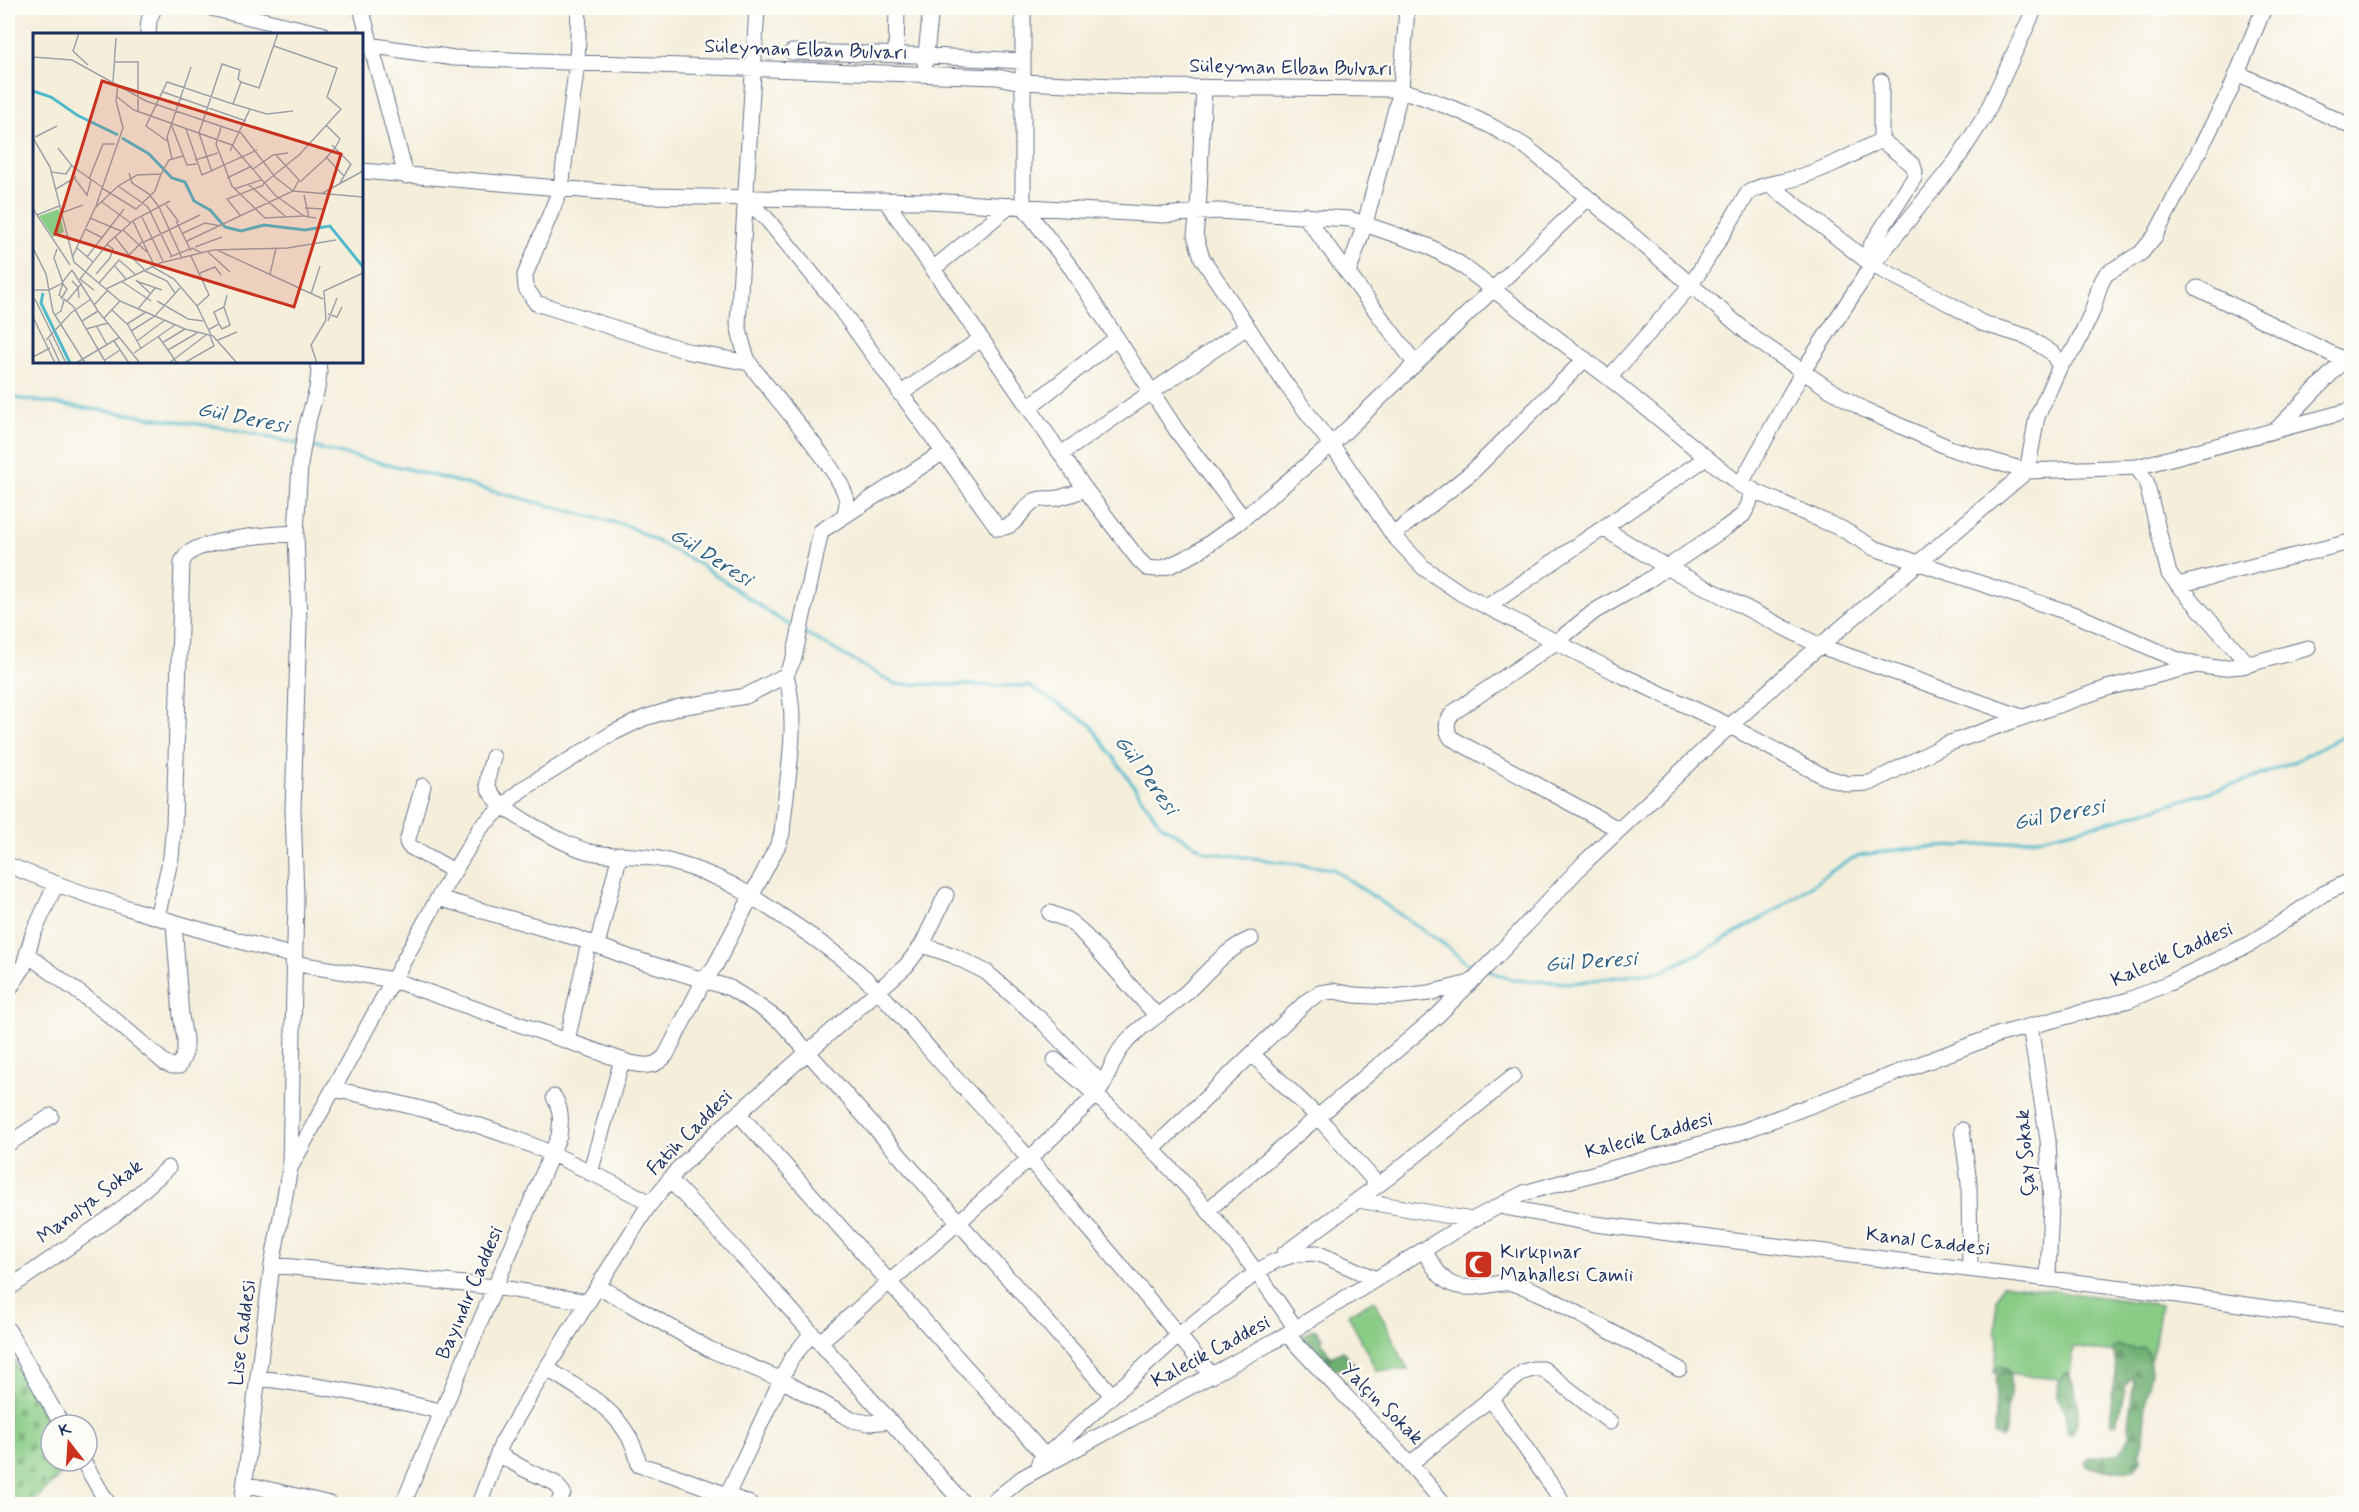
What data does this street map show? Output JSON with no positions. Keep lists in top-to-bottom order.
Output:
{
  "streets": {
    "street": [
      "Süleyman Elban Bulvarı",
      "Kalecik Caddesi",
      "Fatih Caddesi",
      "Çay Sokak",
      "Manolya Sokak",
      "Kanal Caddesi",
      "Bayındır Caddesi",
      "Lise Caddesi",
      "Yalçın Sokak"
    ]
  },
  "crossings": [
    ["Kalecik Caddesi", "Çay Sokak"],
    ["Kalecik Caddesi", "Kanal Caddesi"],
    ["Kalecik Caddesi", "Yalçın Sokak"],
    ["Çay Sokak", "Kanal Caddesi"]
  ],
  "water": ["Gül Deresi"],
  "places": {
    "mosque": ["Kırkpınar Mahallesi Camii"]
  },
  "north": "top"
}
